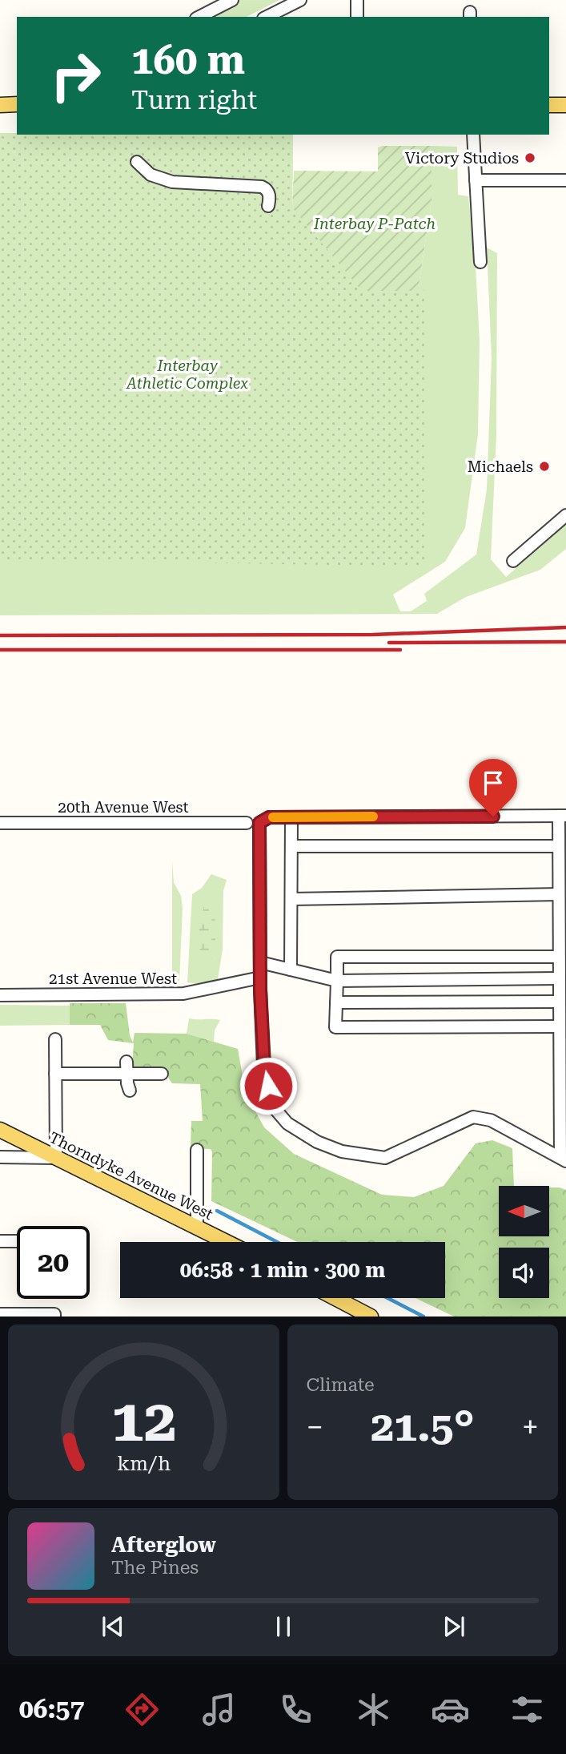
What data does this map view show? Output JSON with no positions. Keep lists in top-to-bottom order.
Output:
{
  "streets": {
    "main road": ["Thorndyke Avenue West"],
    "street": ["20th Avenue West", "21st Avenue West"]
  },
  "parks": ["Interbay P-Patch", "Interbay Athletic Complex"],
  "places": ["Victory Studios", "Michaels"],
  "north": "left",
  "page": {
    "turn": ["160 m", "Turn right"],
    "limit": "20",
    "trip": "06:58 · 1 min · 300 m",
    "tile": "Climate",
    "heat": ["−", "21.5°", "+"],
    "song": ["Afterglow", "The Pines"],
    "tabs": "06:57",
    "gauge": ["12", "km/h"]
  }
}
